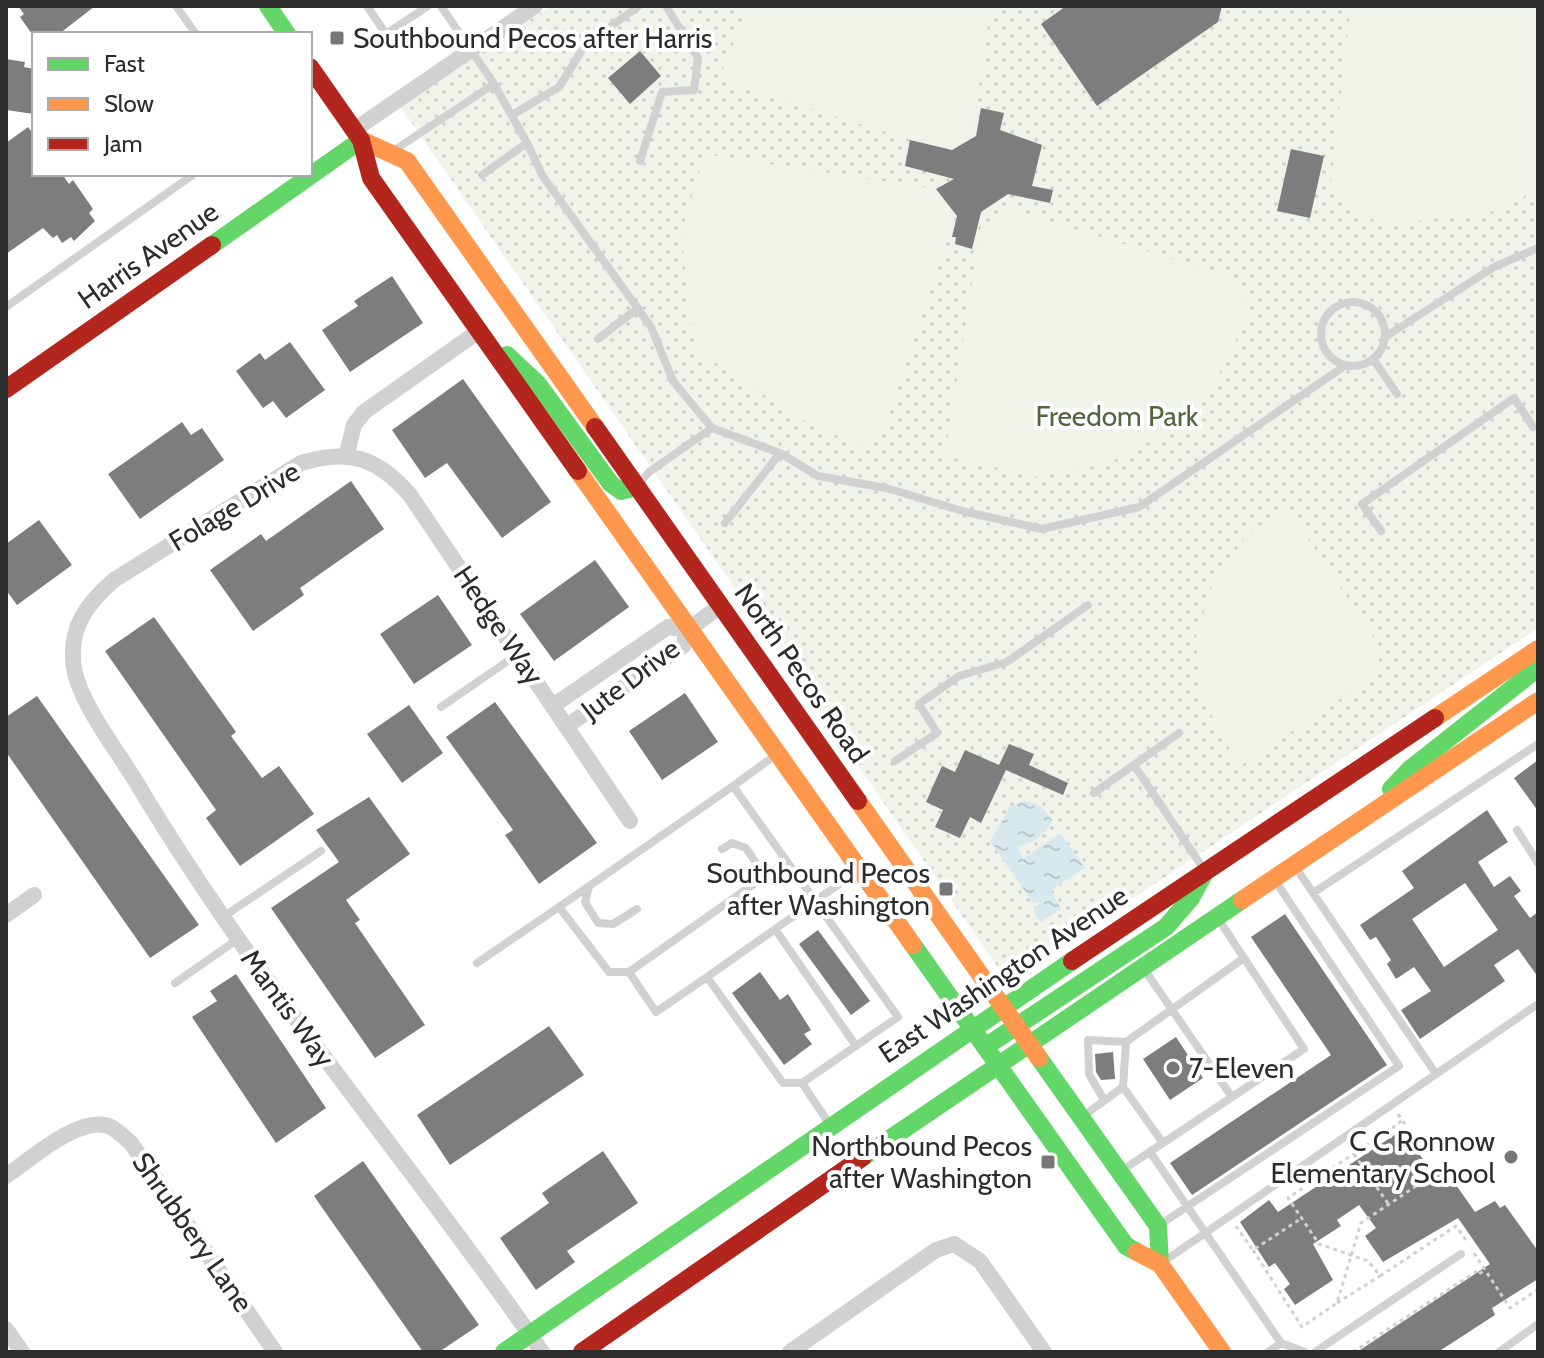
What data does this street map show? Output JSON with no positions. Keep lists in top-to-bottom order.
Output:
{
  "streets": {
    "main road": ["Harris Avenue", "North Pecos Road", "East Washington Avenue"],
    "street": [
      "Folage Drive",
      "Hedge Way",
      "Jute Drive",
      "Mantis Way",
      "Shrubbery Lane"
    ]
  },
  "crossings": [
    ["Harris Avenue", "North Pecos Road"],
    ["Folage Drive", "Hedge Way"],
    ["Folage Drive", "Mantis Way"],
    ["Hedge Way", "Jute Drive"],
    ["North Pecos Road", "Jute Drive"],
    ["North Pecos Road", "East Washington Avenue"],
    ["East Washington Avenue", "Mantis Way"]
  ],
  "parks": ["Freedom Park"],
  "places": {
    "transit": ["Southbound Pecos after Harris", "Southbound Pecos after Washington", "Northbound Pecos after Washington"],
    "other": ["7-Eleven", "C C Ronnow Elementary School"]
  },
  "legend": ["Fast", "Slow", "Jam"]
}
